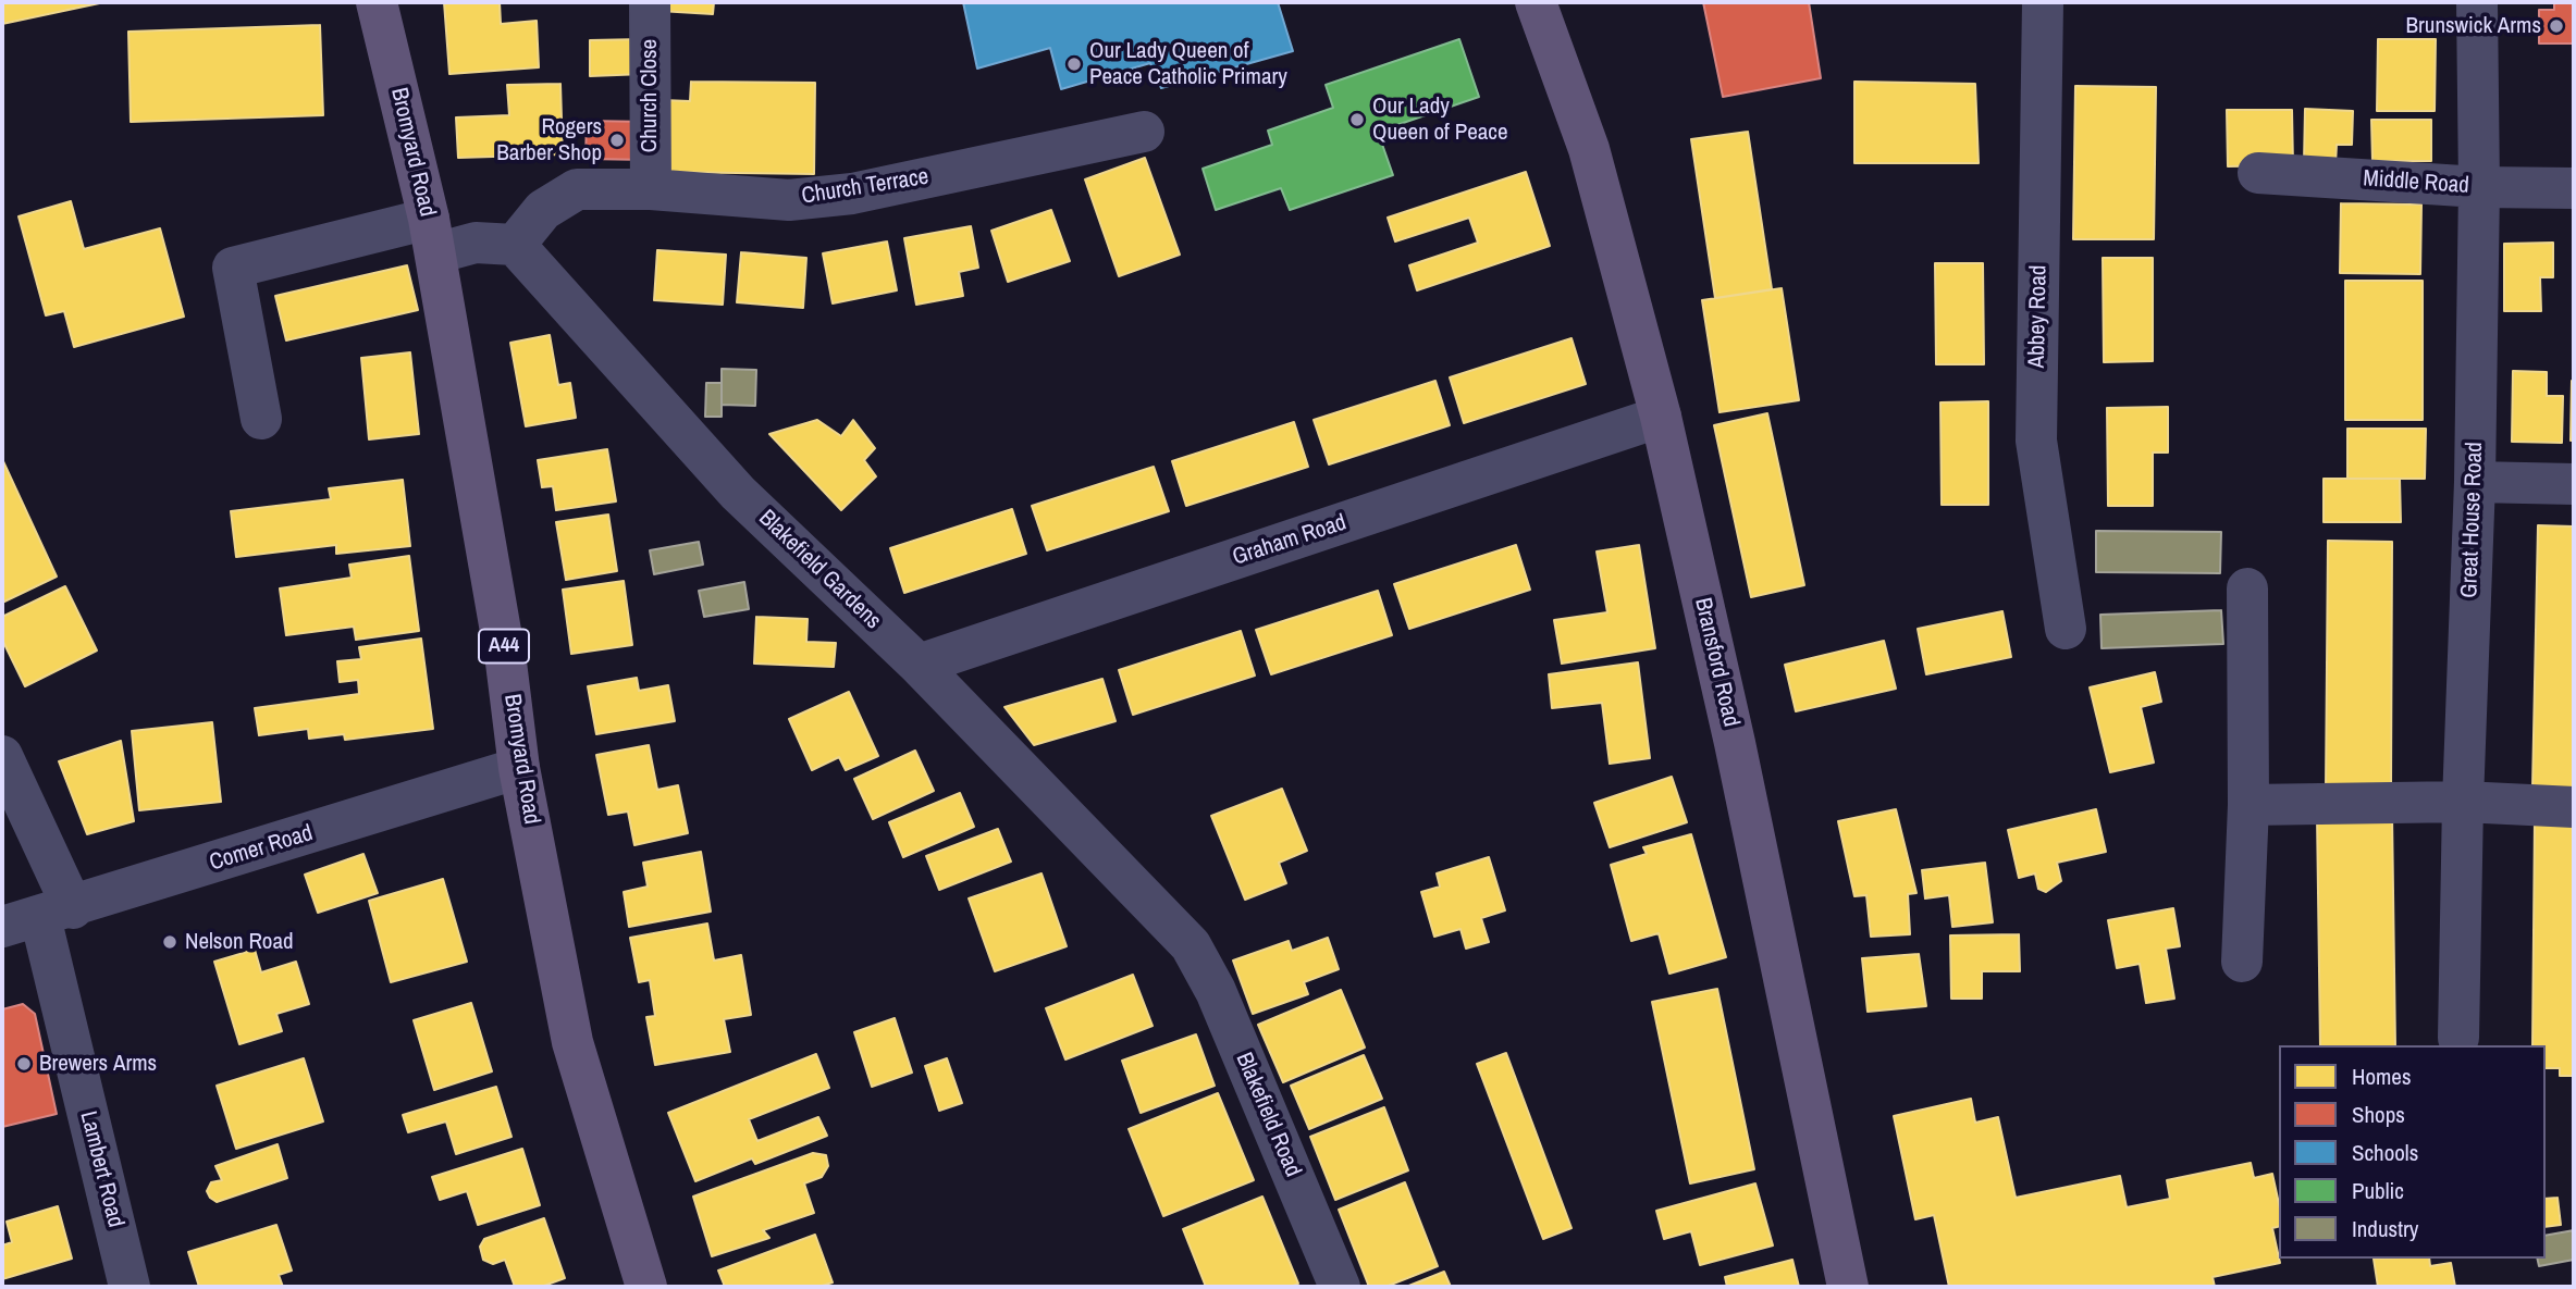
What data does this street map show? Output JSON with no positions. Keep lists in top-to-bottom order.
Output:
{
  "streets": {
    "main road": ["Bromyard Road", "A44", "Bransford Road"],
    "street": [
      "Church Close",
      "Middle Road",
      "Church Terrace",
      "Abbey Road",
      "Great House Road",
      "Graham Road",
      "Blakefield Gardens",
      "Comer Road",
      "Blakefield Road",
      "Lambert Road"
    ]
  },
  "crossings": [
    ["Church Close", "Church Terrace"],
    ["Bromyard Road", "Comer Road"],
    ["Middle Road", "Great House Road"],
    ["Church Terrace", "Blakefield Gardens"],
    ["Graham Road", "Blakefield Gardens"],
    ["Graham Road", "Bransford Road"],
    ["Blakefield Gardens", "Blakefield Road"],
    ["Comer Road", "Lambert Road"]
  ],
  "places": [
    "Brunswick Arms",
    "Our Lady Queen of Peace Catholic Primary",
    "Our Lady Queen of Peace",
    "Rogers Barber Shop",
    "Nelson Road",
    "Brewers Arms"
  ],
  "legend": [
    "Homes",
    "Shops",
    "Schools",
    "Public",
    "Industry"
  ]
}
